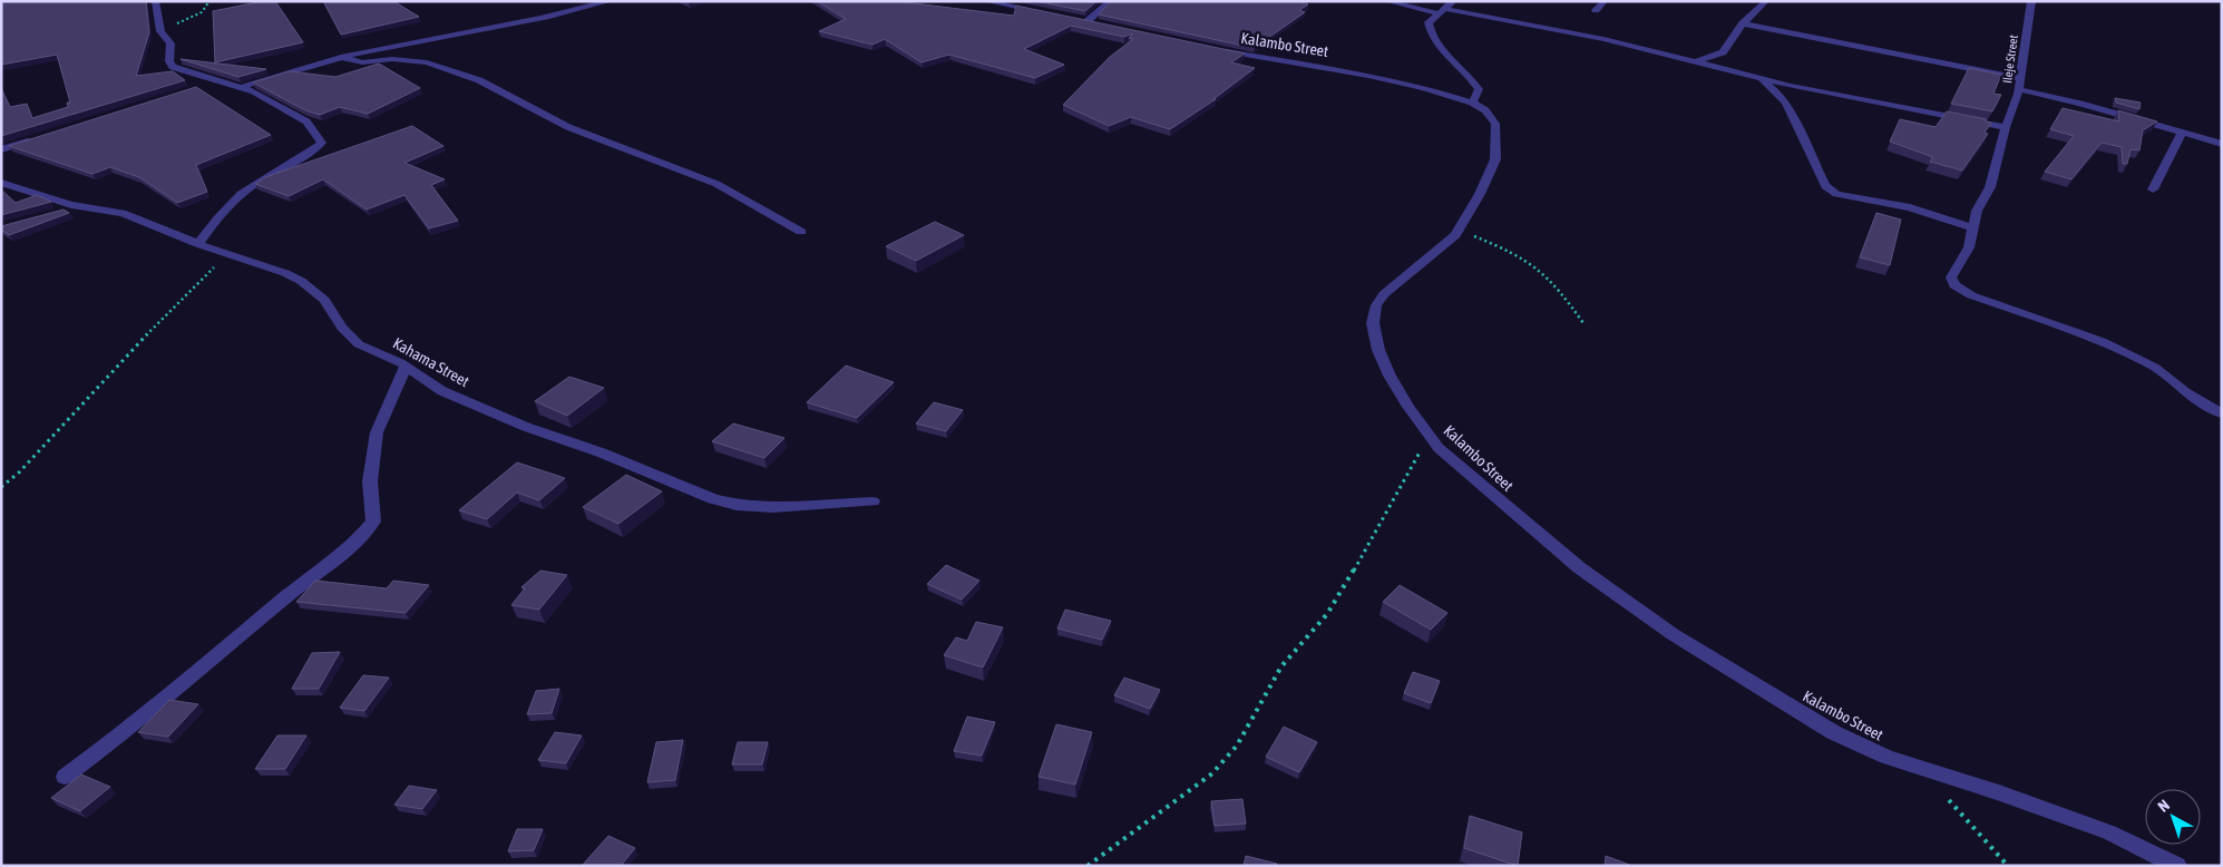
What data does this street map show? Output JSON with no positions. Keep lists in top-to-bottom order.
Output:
{
  "streets": {
    "street": ["Kalambo Street", "Ileje Street", "Kahama Street"]
  },
  "north": "top left"
}
